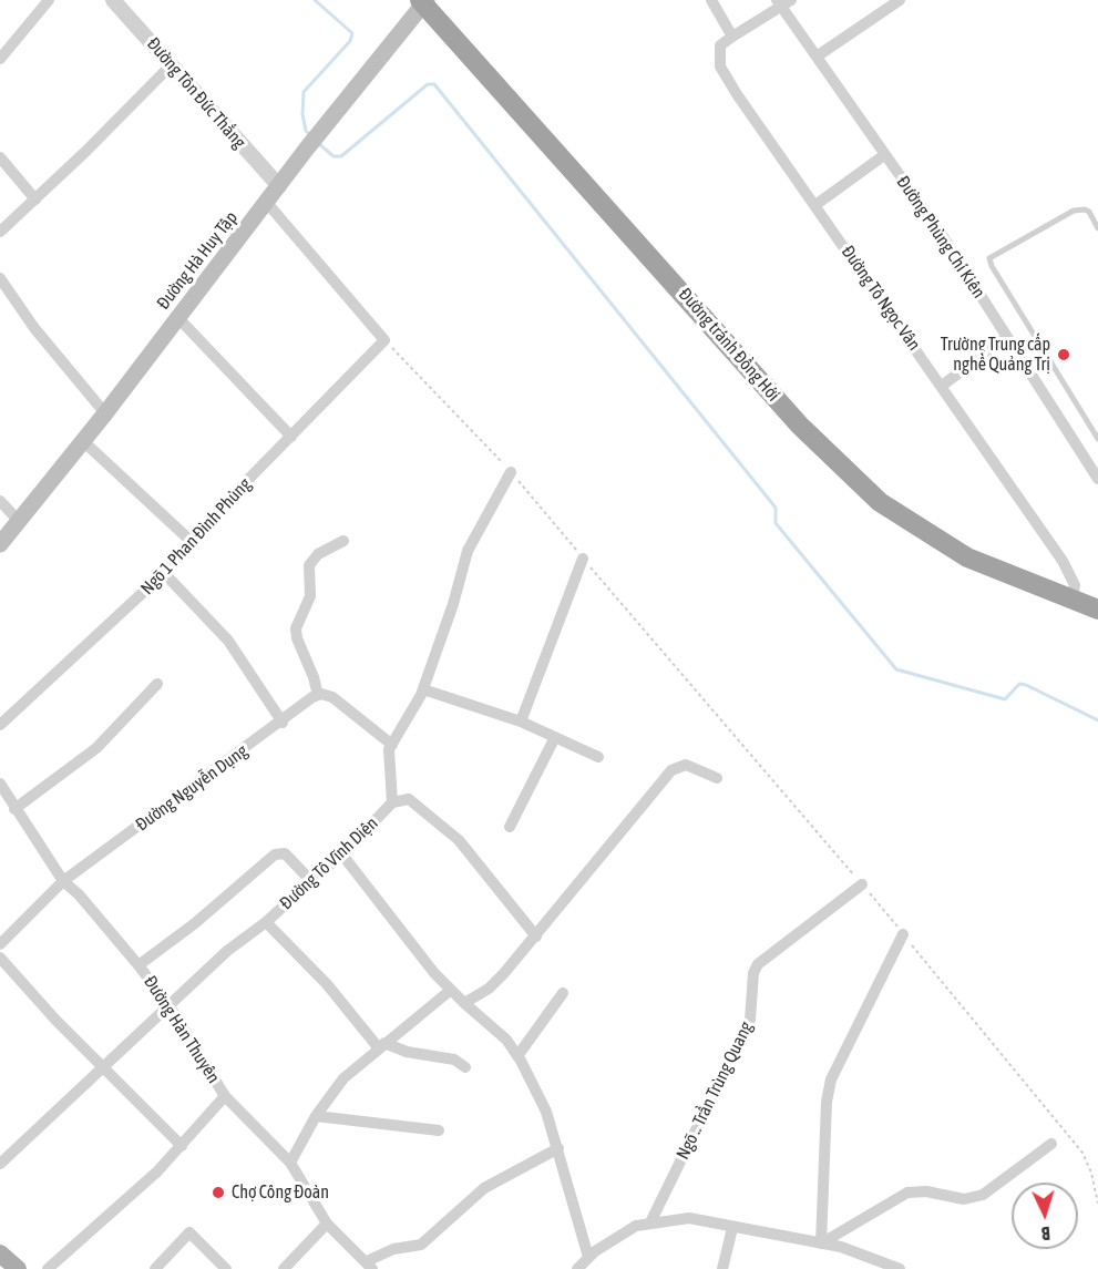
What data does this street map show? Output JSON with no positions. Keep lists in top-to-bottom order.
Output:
{
  "streets": {
    "highway": ["Đường tránh Đồng Hới"],
    "main road": ["Đường Hà Huy Tập"],
    "street": [
      "Đường Tôn Đức Thắng",
      "Đường Phùng Chí Kiên",
      "Đường Tô Ngọc Vân",
      "Ngõ 1 Phan Đình Phùng",
      "Đường Nguyễn Dụng",
      "Đường Tô Vĩnh Diện",
      "Đường Hàn Thuyên",
      "Ngõ .. Trần Trùng Quang"
    ]
  },
  "crossings": [
    ["Đường Tôn Đức Thắng", "Đường Hà Huy Tập"],
    ["Đường Hà Huy Tập", "Đường tránh Đồng Hới"],
    ["Đường Tô Ngọc Vân", "Đường tránh Đồng Hới"],
    ["Đường Nguyễn Dụng", "Đường Hàn Thuyên"],
    ["Đường Tô Vĩnh Diện", "Đường Hàn Thuyên"]
  ],
  "places": ["Trường Trung cấp nghề Quảng Trị", "Chợ Công Đoàn"],
  "north": "bottom"
}
